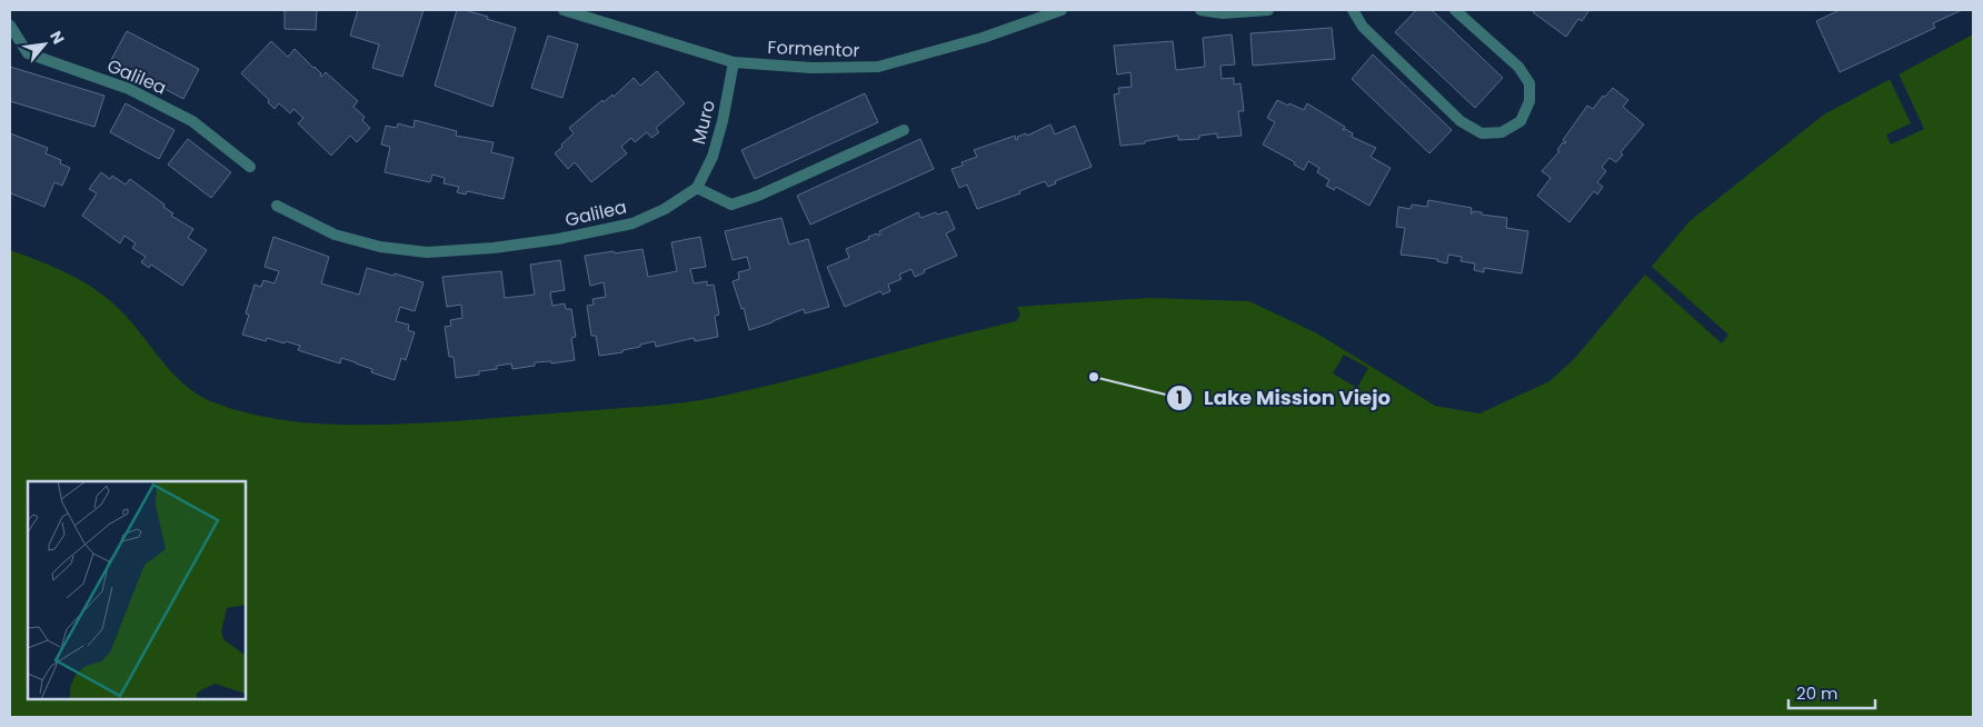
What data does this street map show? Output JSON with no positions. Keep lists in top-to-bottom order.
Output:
{
  "streets": {
    "street": ["Formentor", "Galilea", "Muro"]
  },
  "crossings": [
    ["Formentor", "Muro"],
    ["Galilea", "Muro"]
  ],
  "places": ["Lake Mission Viejo"],
  "scale_bar": "20 m",
  "north": "top right"
}
